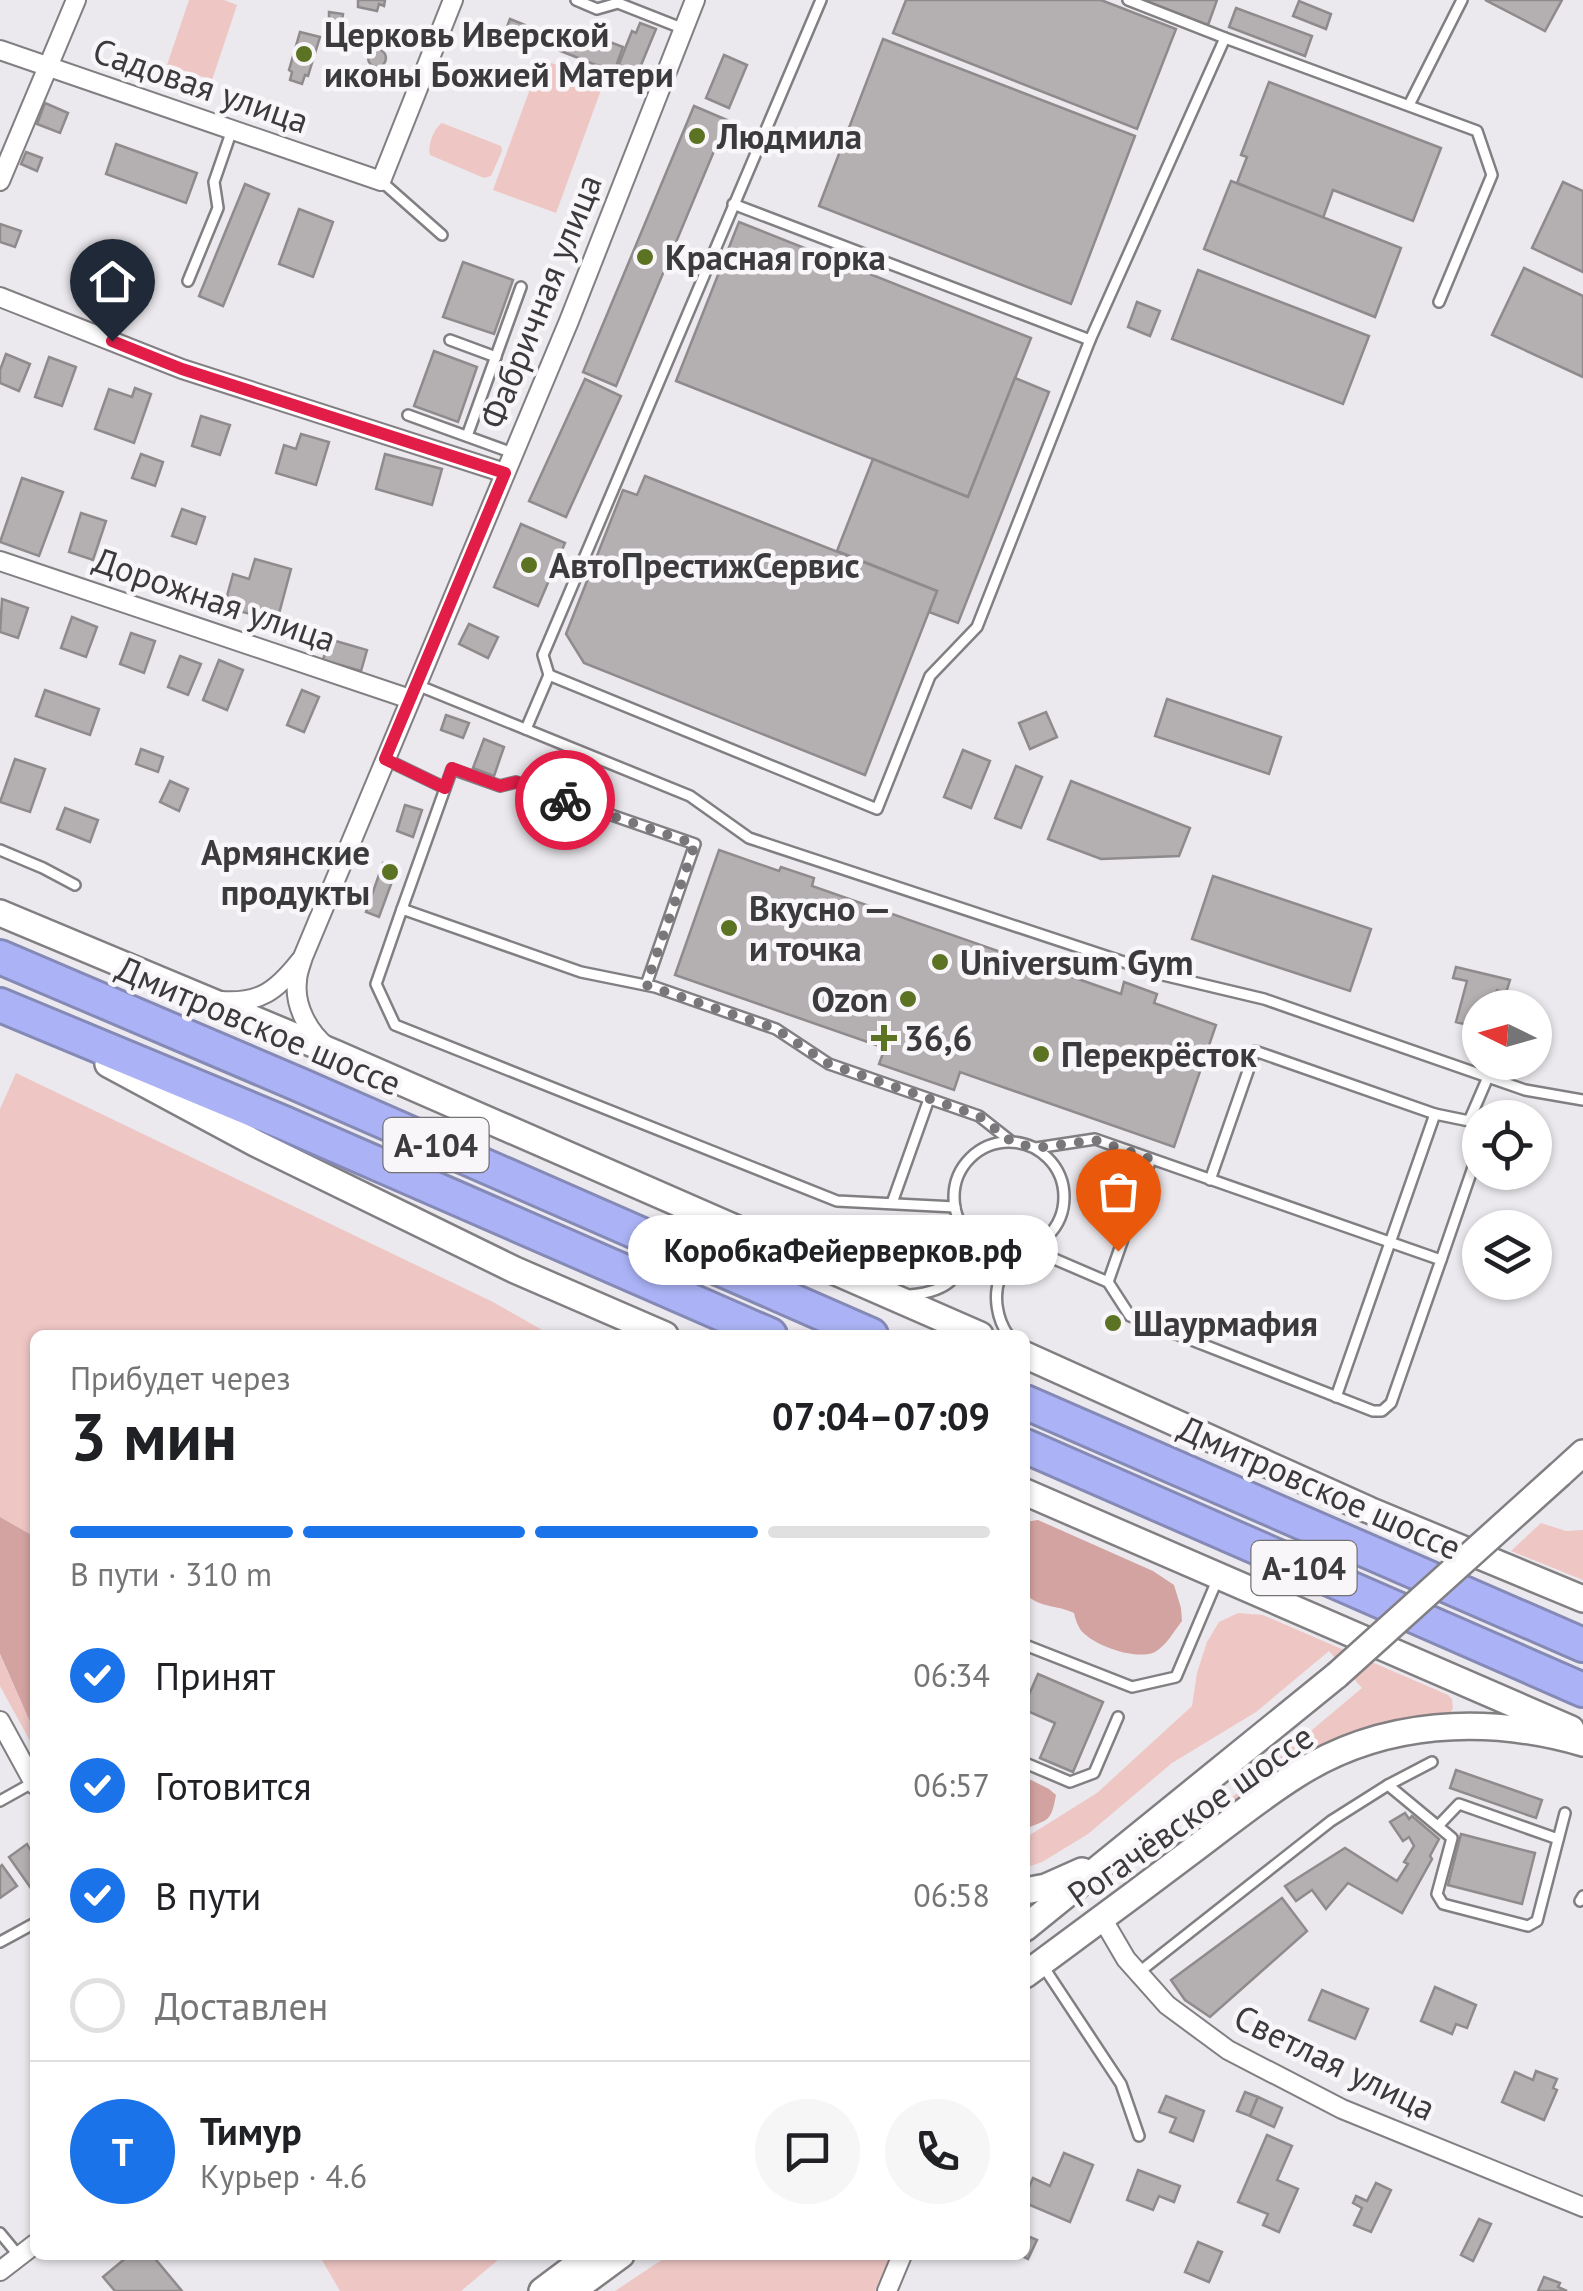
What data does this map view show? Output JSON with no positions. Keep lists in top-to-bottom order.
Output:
{
  "streets": {
    "highway": ["Дмитровское шоссе", "А-104"],
    "main road": ["Рогачёвское шоссе"],
    "street": [
      "Садовая улица",
      "Фабричная улица",
      "Дорожная улица",
      "Светлая улица"
    ]
  },
  "crossings": [
    ["Фабричная улица", "Дорожная улица"],
    ["Рогачёвское шоссе", "Светлая улица"]
  ],
  "places": {
    "other": [
      "Церковь Иверской иконы Божией Матери",
      "Людмила",
      "Красная горка",
      "АвтоПрестижСервис",
      "Армянские продукты",
      "Вкусно — и точка",
      "Universum Gym",
      "Ozon",
      "Перекрёсток",
      "КоробкаФейерверков.рф",
      "Шаурмафия"
    ],
    "health": ["36,6"]
  },
  "north": "left",
  "page": {
    "bubble": "КоробкаФейерверков.рф",
    "heading": ["3 мин", "Прибудет через", "07:04–07:09"],
    "panel": ["Тимур", "Курьер · 4.6"],
    "bar": "В пути · 310 m",
    "list": [
      ["Принят", "06:34"],
      ["Готовится", "06:57"],
      ["В пути", "06:58"],
      "Доставлен"
    ],
    "round": "Т"
  }
}
